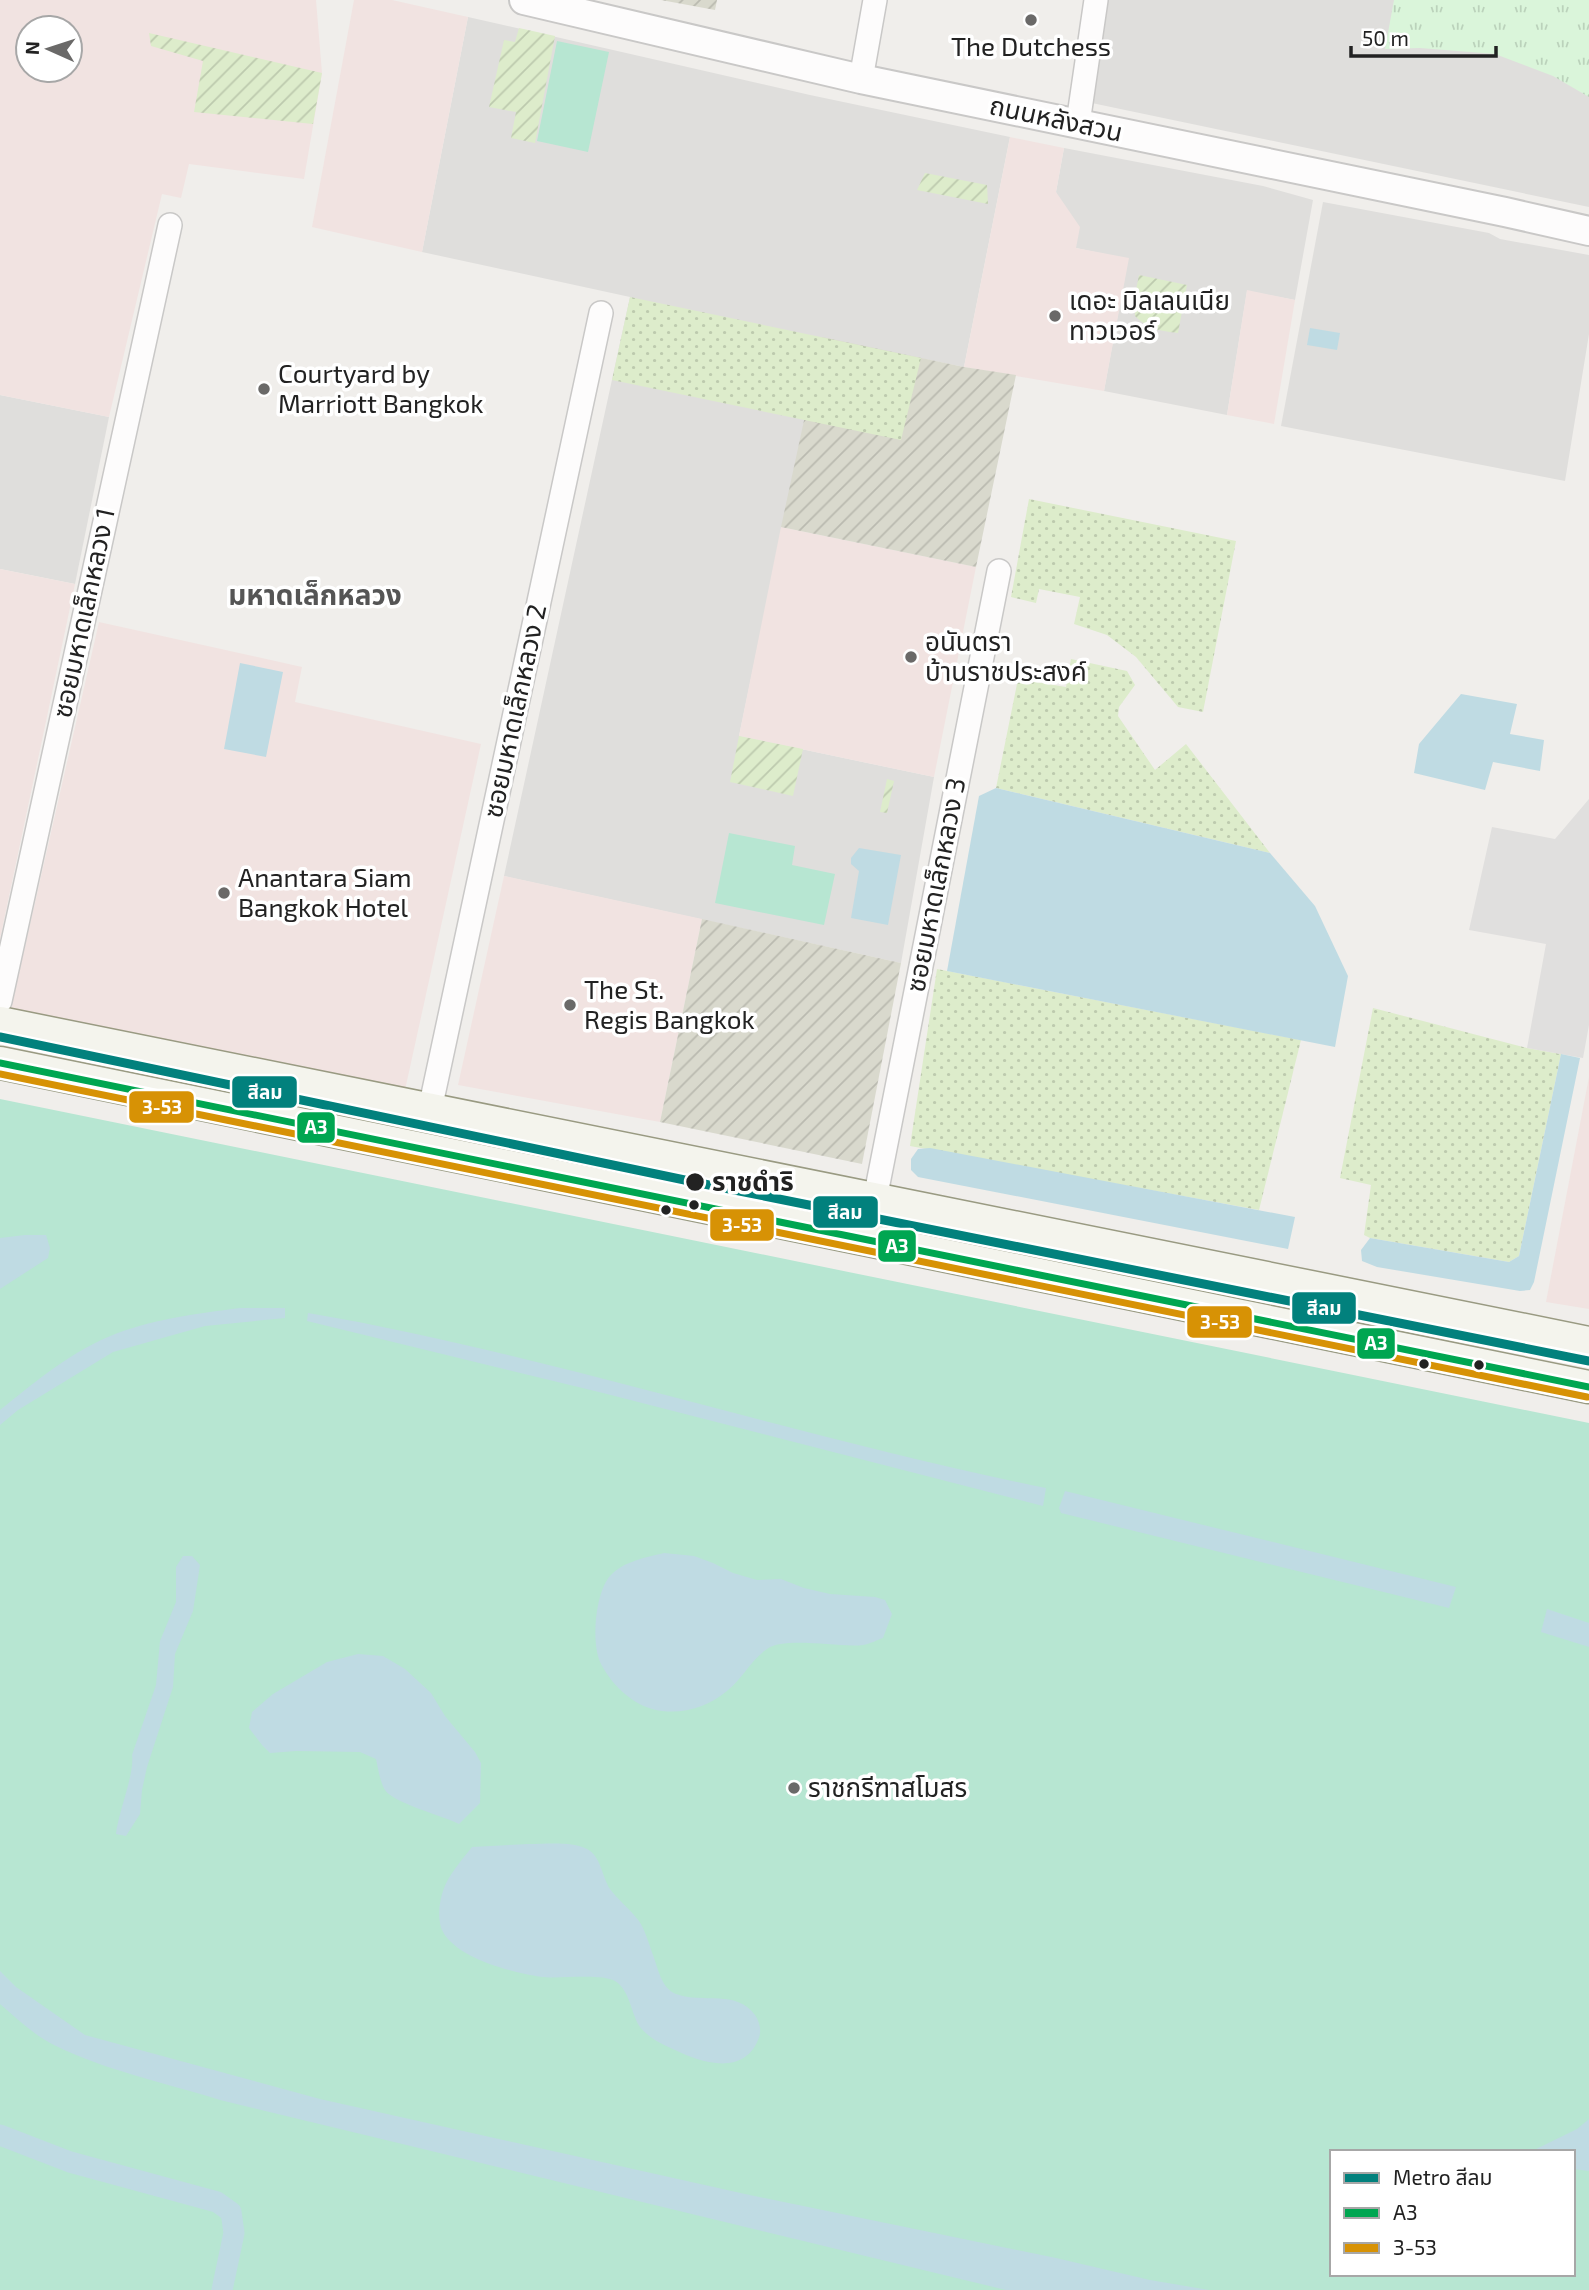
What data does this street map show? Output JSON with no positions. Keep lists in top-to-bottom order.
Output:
{
  "streets": {
    "street": [
      "ถนนหลังสวน",
      "ซอยมหาดเล็กหลวง 1",
      "ซอยมหาดเล็กหลวง 2",
      "ซอยมหาดเล็กหลวง 3"
    ]
  },
  "districts": ["มหาดเล็กหลวง"],
  "places": [
    "The Dutchess",
    "เดอะ มิลเลนเนีย ทาวเวอร์",
    "Courtyard by Marriott Bangkok",
    "อนันตรา บ้านราชประสงค์",
    "Anantara Siam Bangkok Hotel",
    "The St. Regis Bangkok",
    "ราชดำริ",
    "ราชกรีฑาสโมสร"
  ],
  "lines": ["metro line สีลม", "transit line A3", "transit line 3-53"],
  "legend": ["Metro สีลม", "A3", "3-53"],
  "scale_bar": "50 m",
  "north": "left"
}
